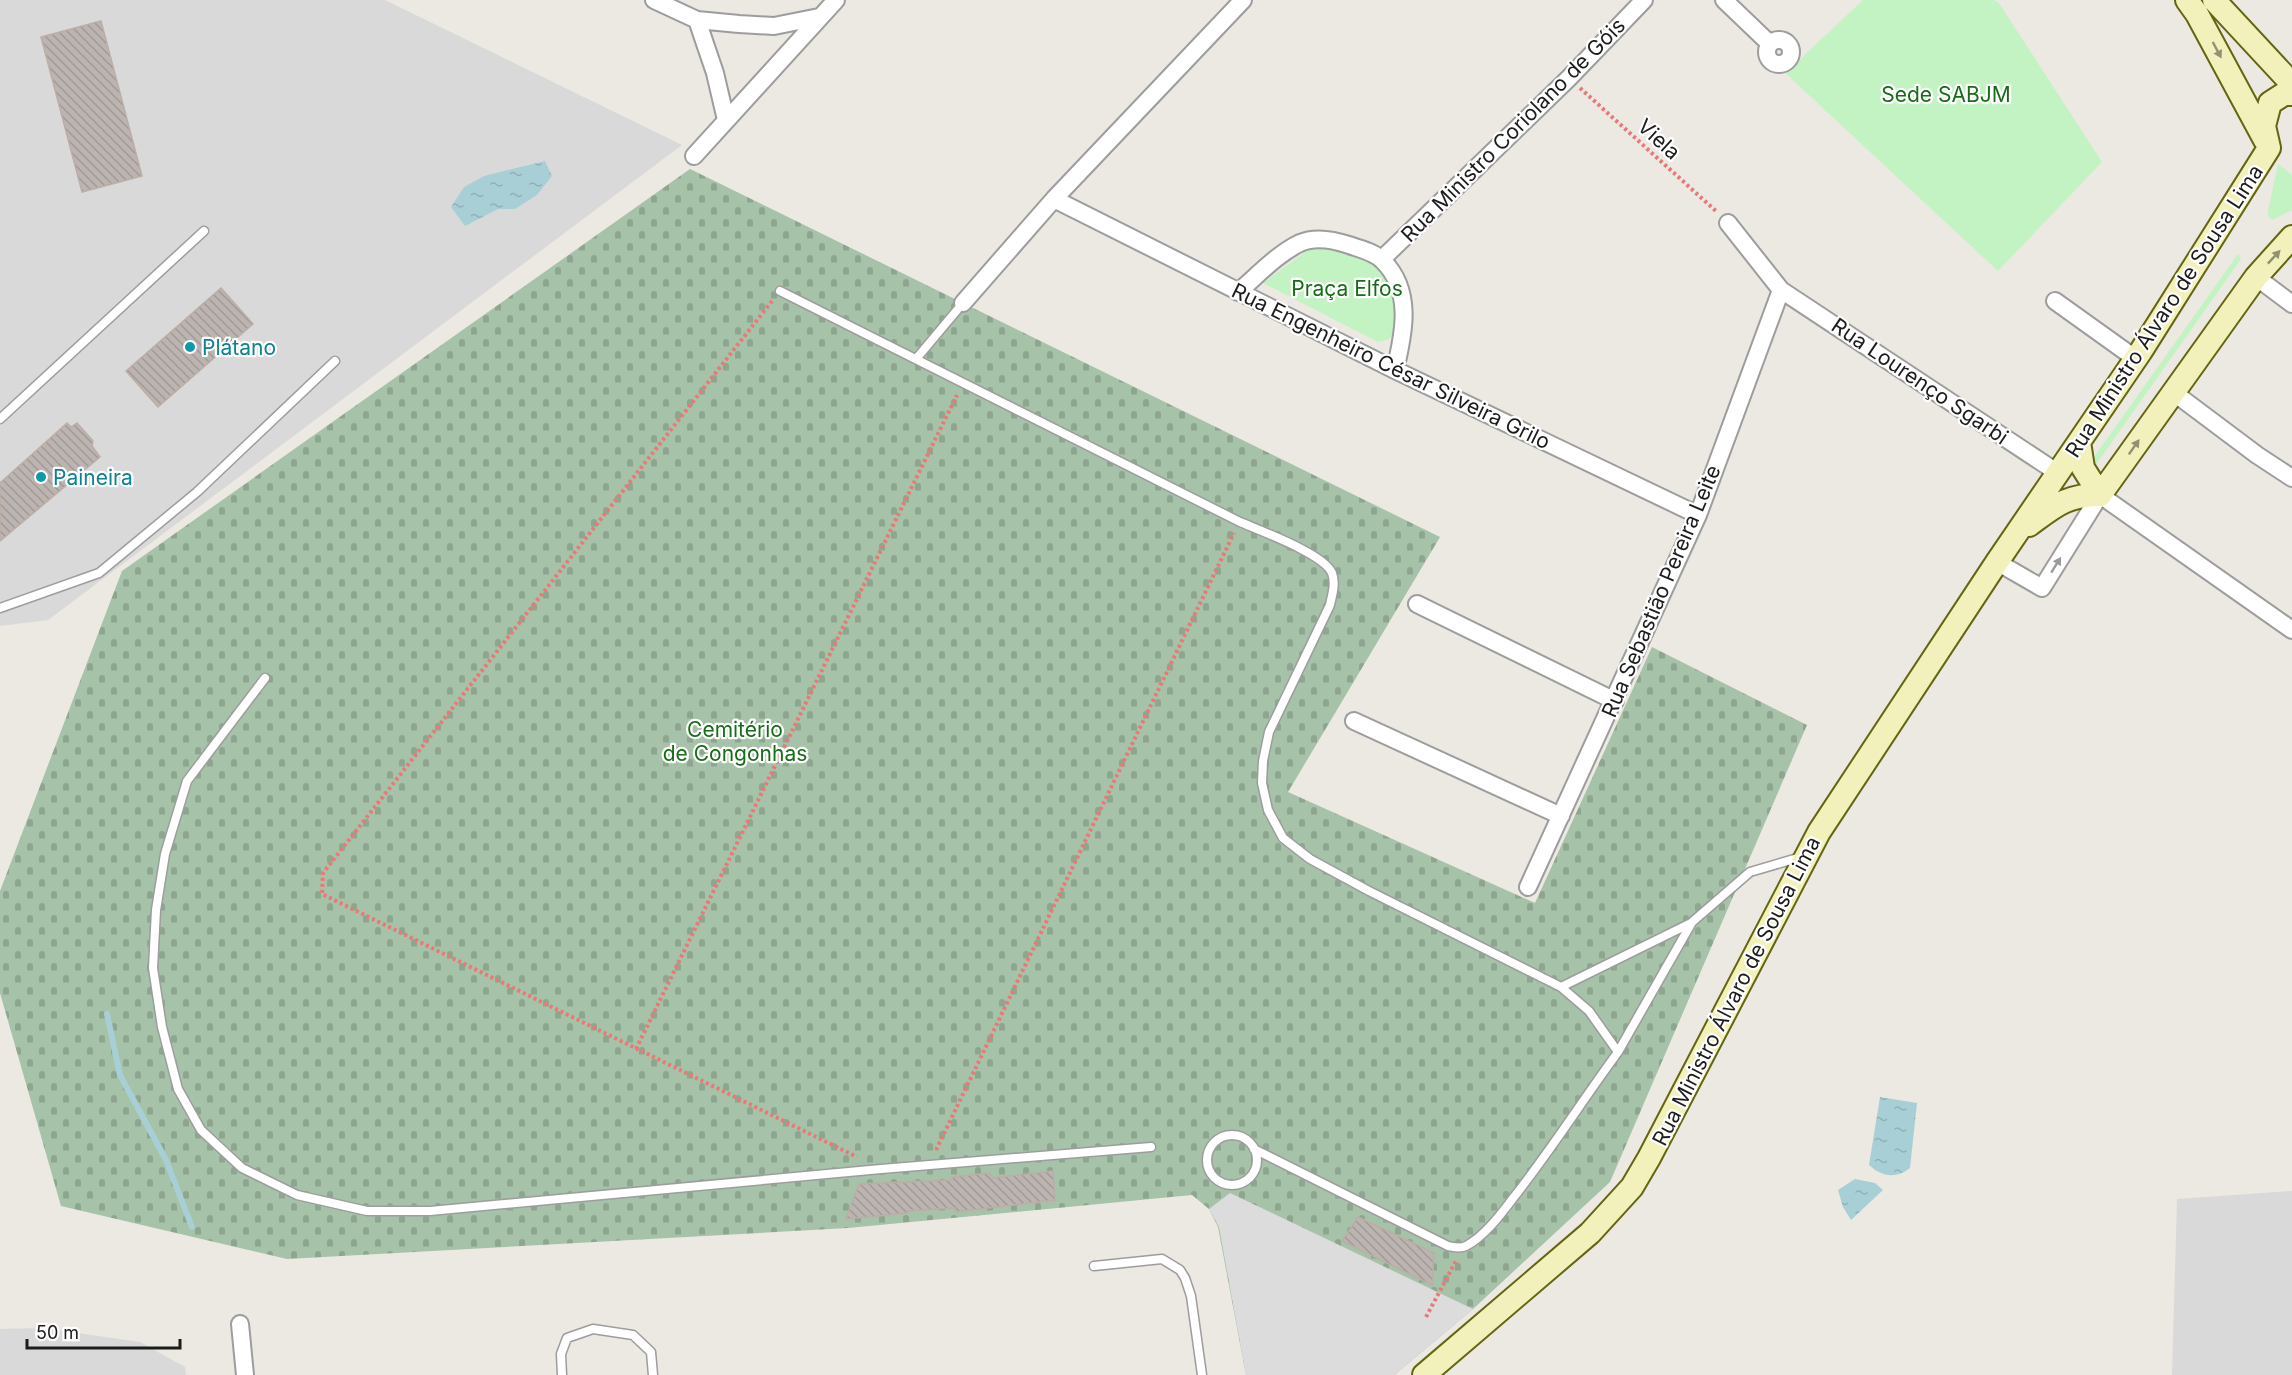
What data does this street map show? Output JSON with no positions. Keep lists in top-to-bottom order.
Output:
{
  "streets": {
    "main road": ["Rua Ministro Álvaro de Sousa Lima"],
    "street": [
      "Rua Ministro Coriolano de Góis",
      "Rua Engenheiro César Silveira Grilo",
      "Rua Lourenço Sgarbi",
      "Rua Sebastião Pereira Leite"
    ],
    "path": ["Viela"]
  },
  "crossings": [
    ["Rua Ministro Coriolano de Góis", "Viela"],
    ["Viela", "Rua Lourenço Sgarbi"],
    ["Rua Ministro Álvaro de Sousa Lima", "Rua Lourenço Sgarbi"],
    ["Rua Engenheiro César Silveira Grilo", "Rua Sebastião Pereira Leite"],
    ["Rua Lourenço Sgarbi", "Rua Sebastião Pereira Leite"]
  ],
  "parks": ["Sede SABJM", "Praça Elfos", "Cemitério de Congonhas"],
  "places": ["Plátano", "Paineira"],
  "scale_bar": "50 m"
}
